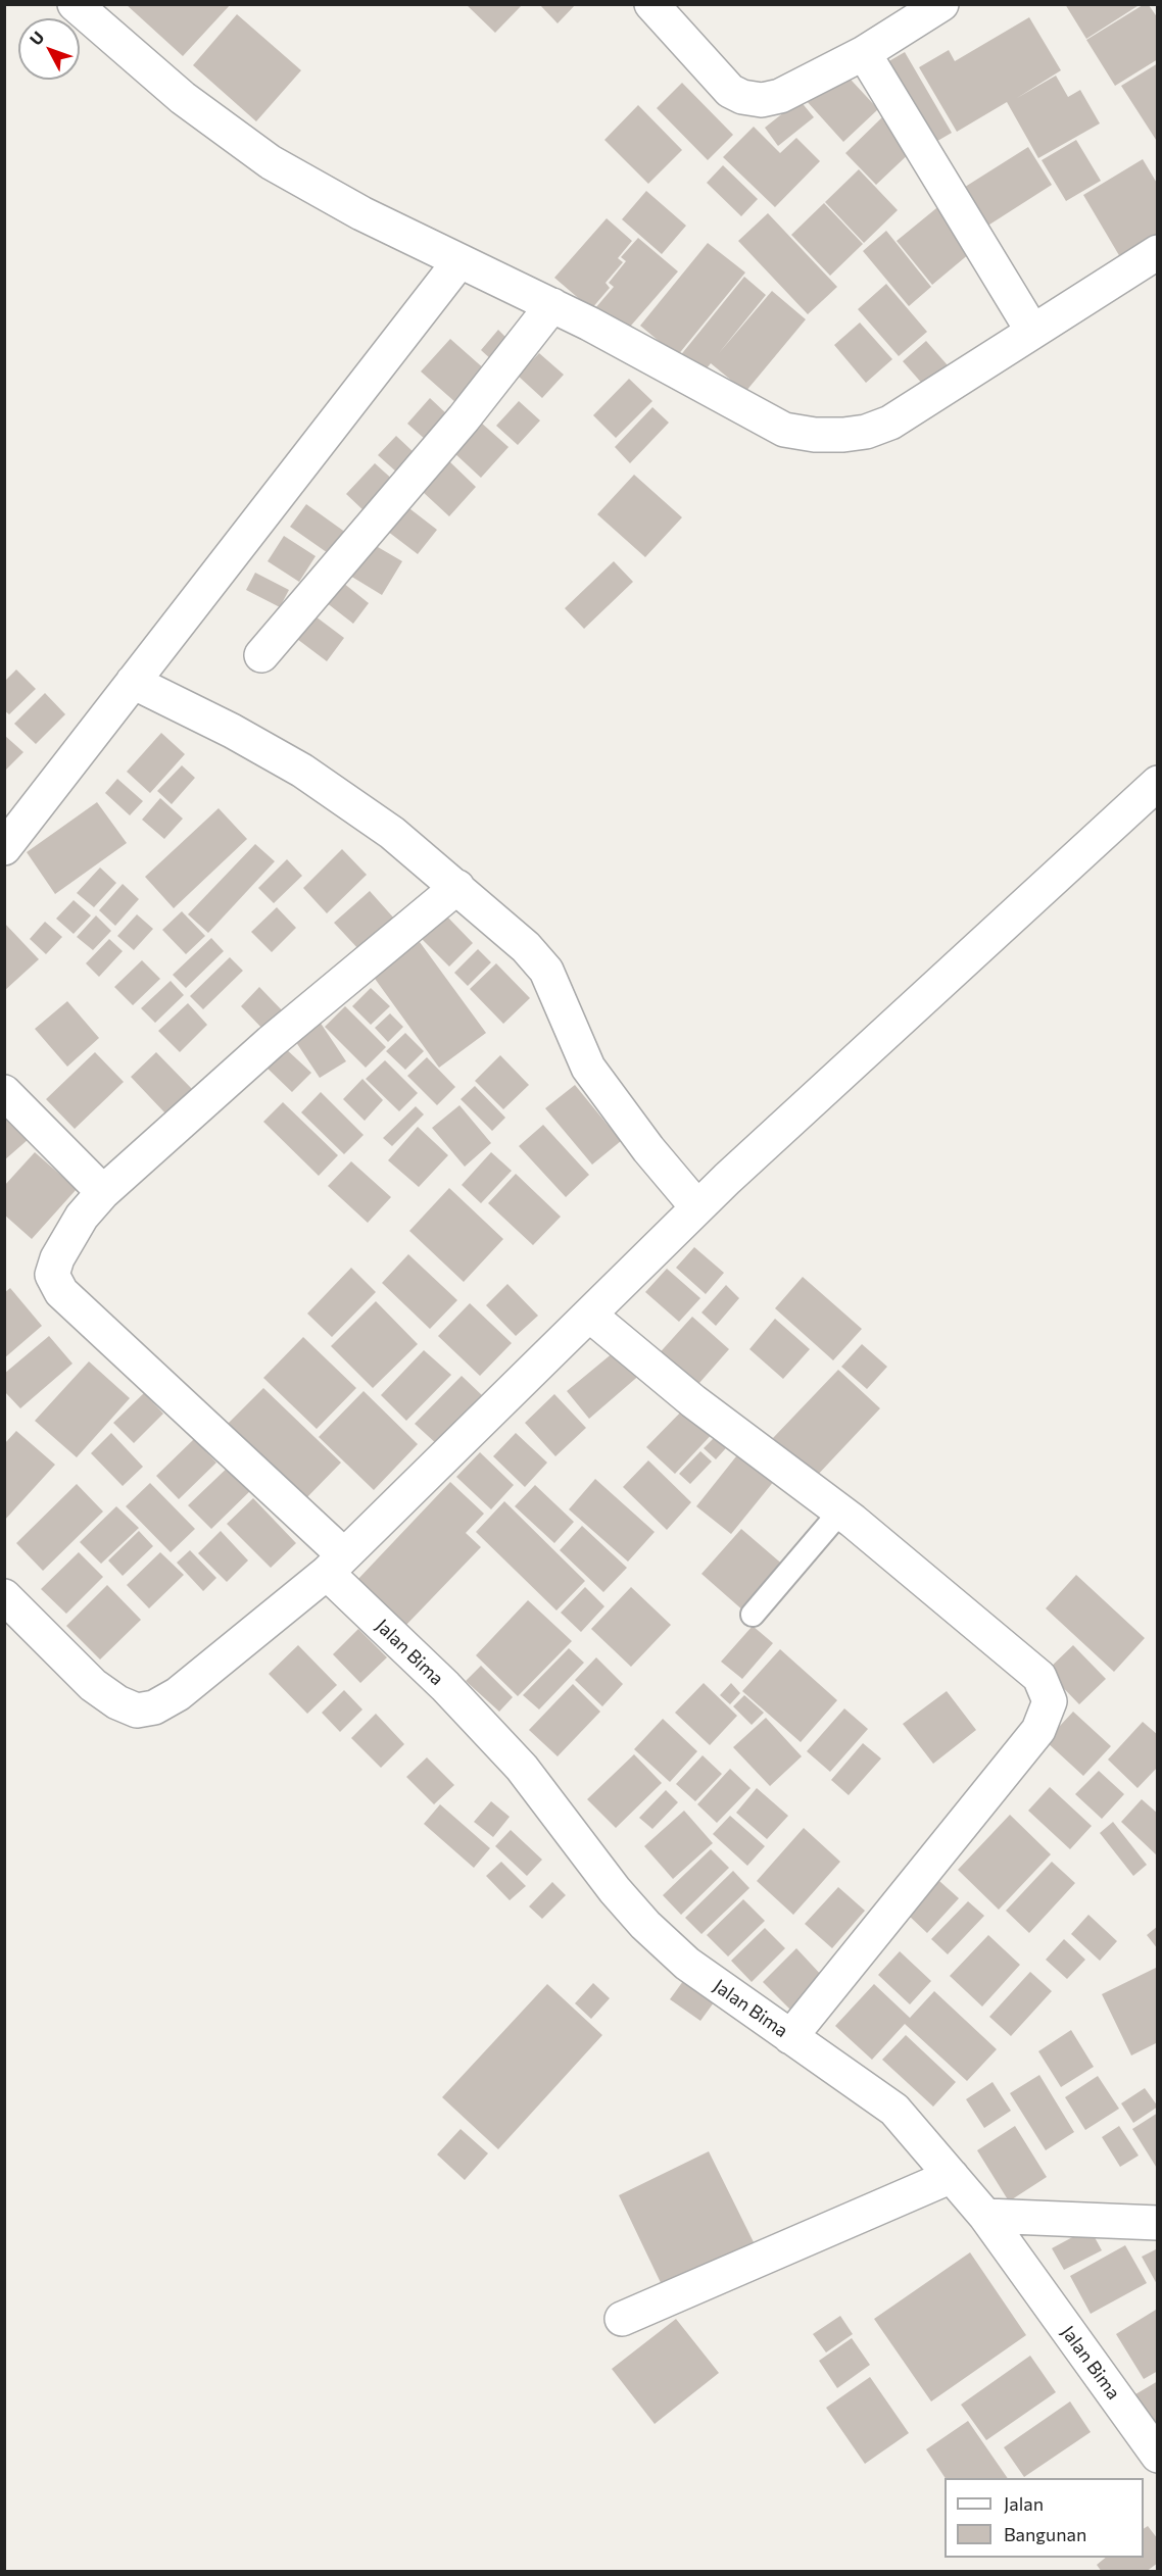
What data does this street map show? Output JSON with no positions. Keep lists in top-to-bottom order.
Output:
{
  "streets": {
    "street": ["Jalan Bima"]
  },
  "legend": ["Jalan", "Bangunan"],
  "north": "top left"
}
